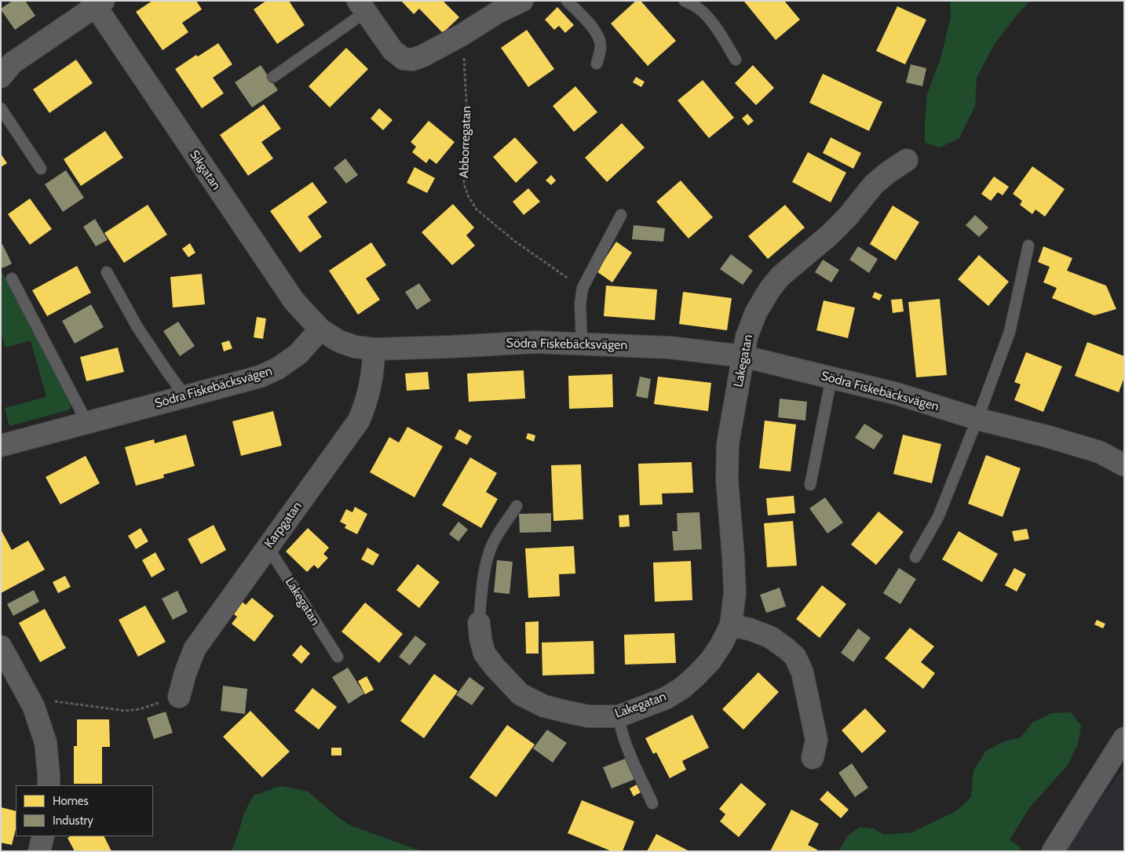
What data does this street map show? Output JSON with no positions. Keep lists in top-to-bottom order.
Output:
{
  "streets": {
    "street": [
      "Sikgatan",
      "Södra Fiskebäcksvägen",
      "Lakegatan",
      "Karpgatan"
    ],
    "path": ["Abborregatan"]
  },
  "crossings": [
    ["Sikgatan", "Södra Fiskebäcksvägen"],
    ["Södra Fiskebäcksvägen", "Lakegatan"],
    ["Södra Fiskebäcksvägen", "Karpgatan"],
    ["Lakegatan", "Karpgatan"]
  ],
  "legend": ["Homes", "Industry"]
}
